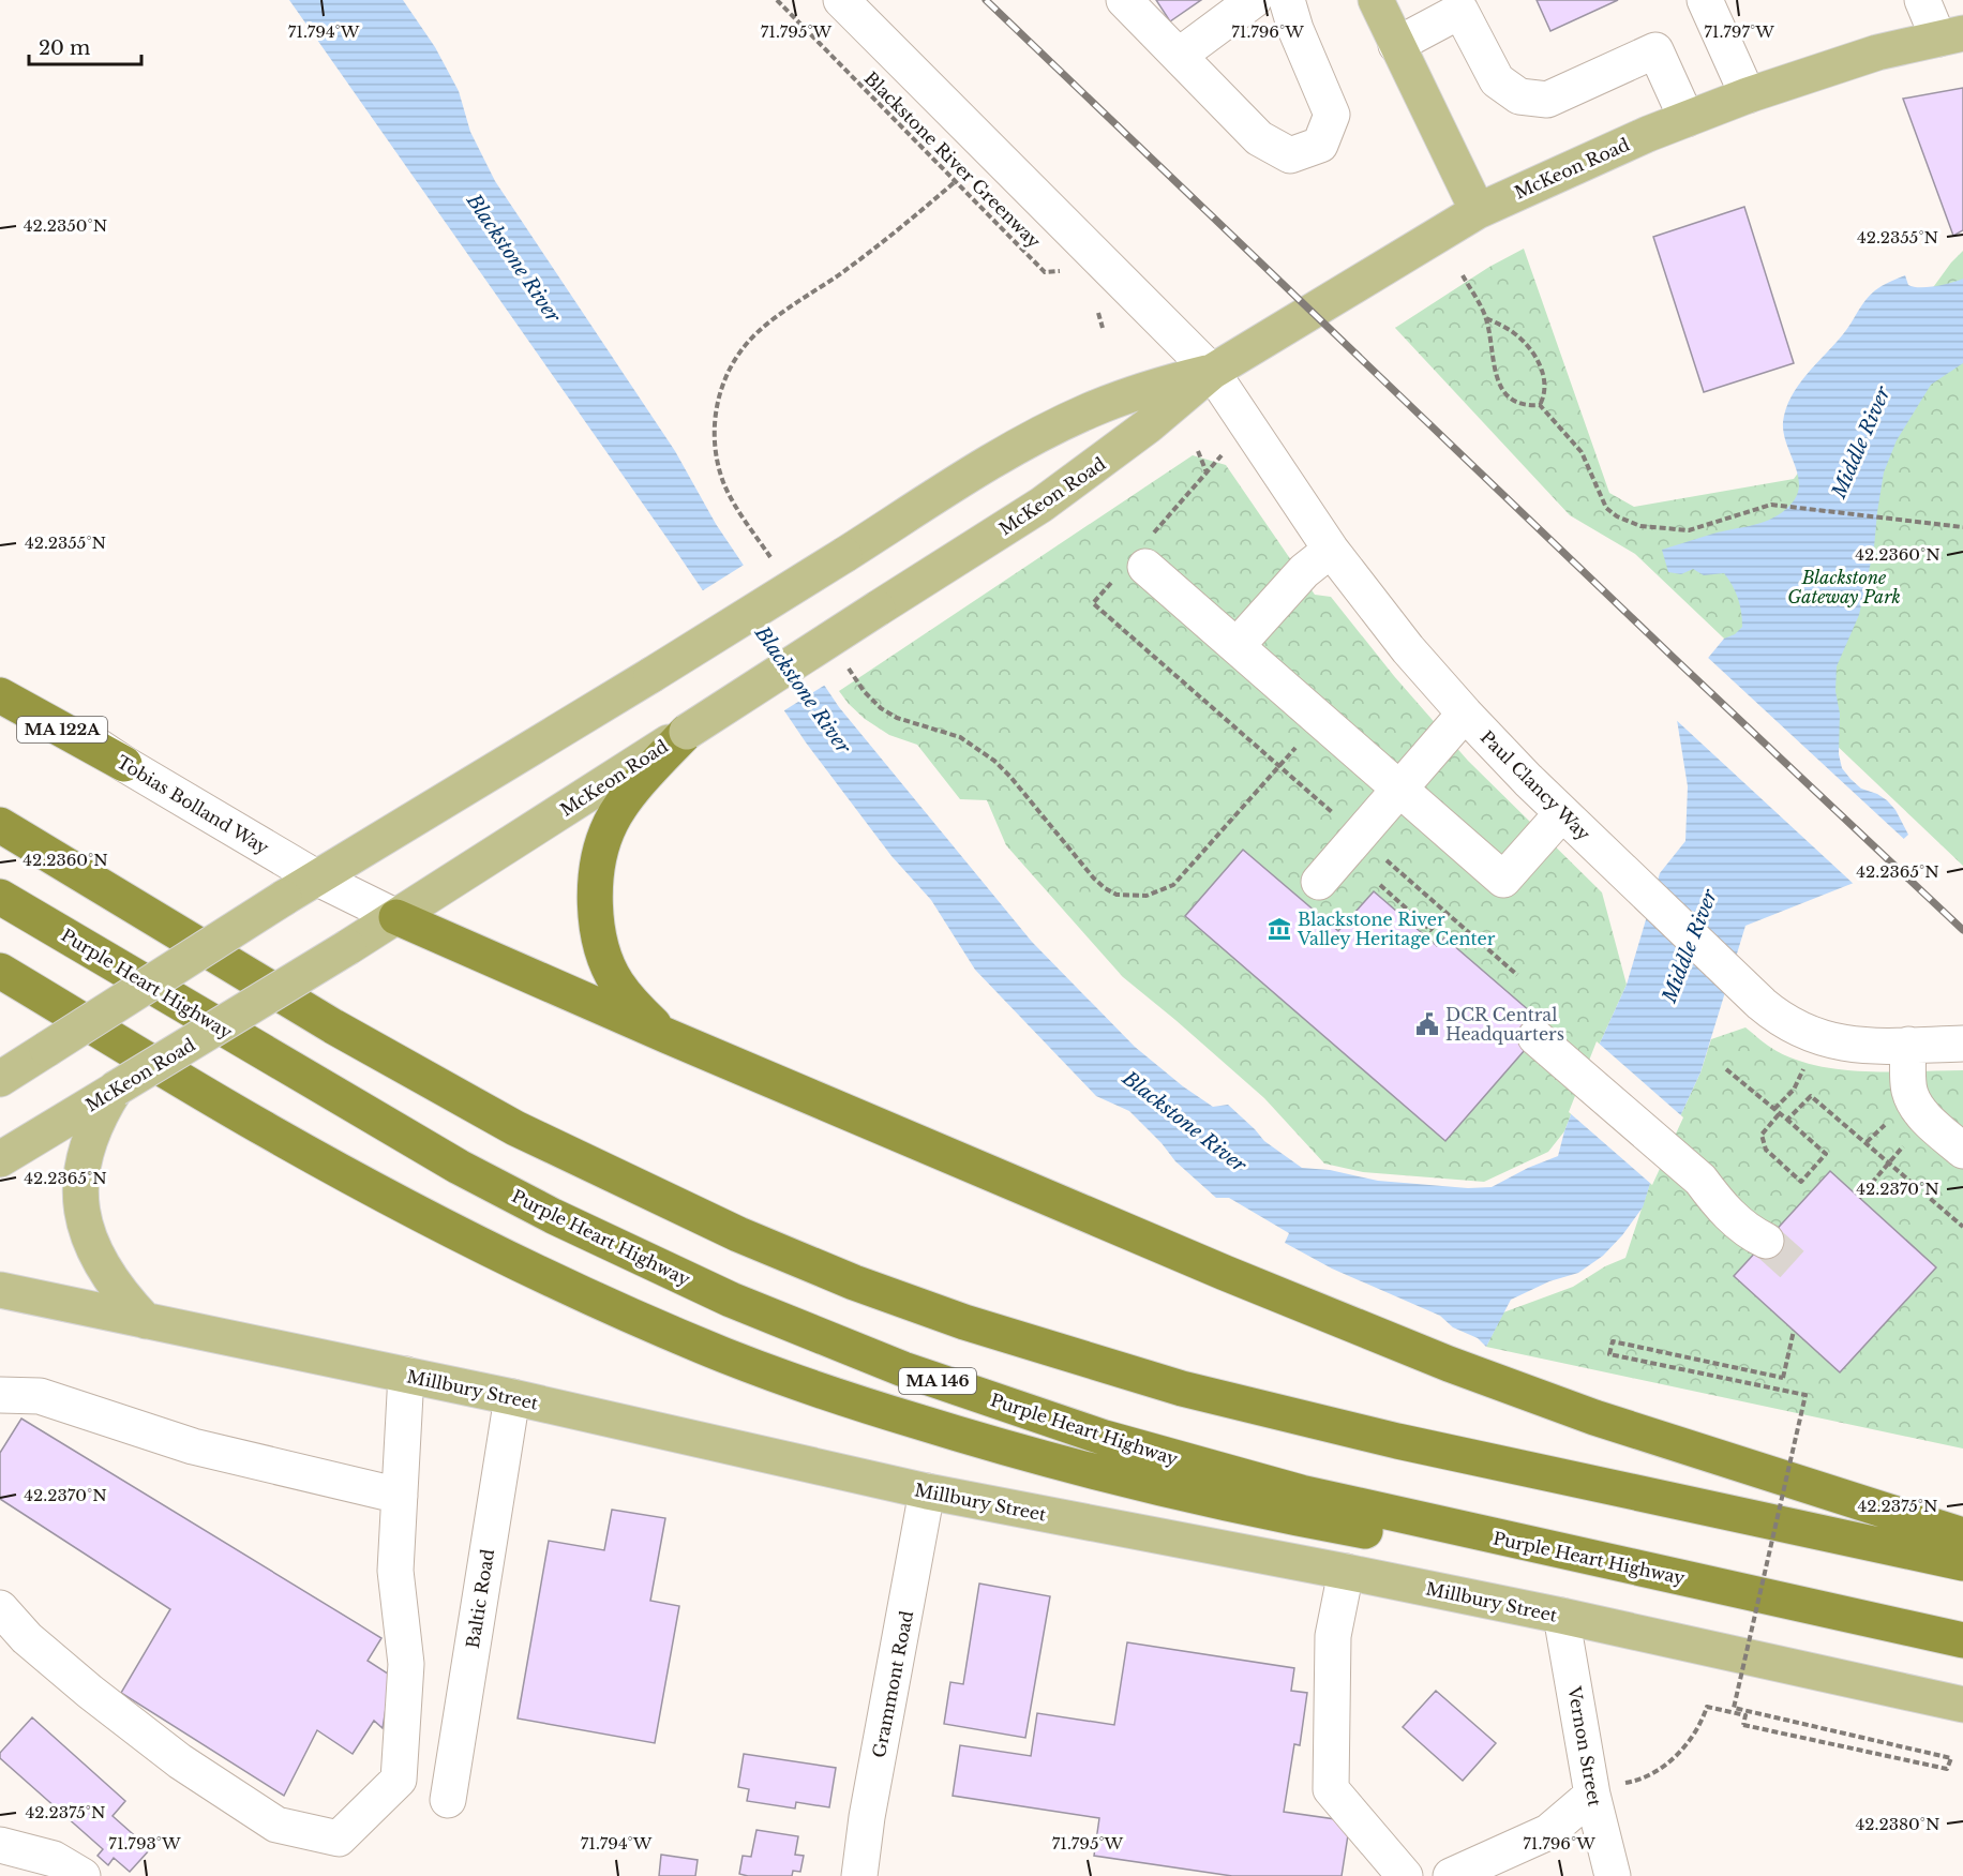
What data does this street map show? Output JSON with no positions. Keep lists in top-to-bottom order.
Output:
{
  "streets": {
    "highway": ["MA 122A", "Purple Heart Highway", "MA 146"],
    "main road": ["McKeon Road", "Millbury Street"],
    "street": [
      "Paul Clancy Way",
      "Tobias Bolland Way",
      "Baltic Road",
      "Grammont Road",
      "Vernon Street"
    ],
    "path": ["Blackstone River Greenway"]
  },
  "crossings": [
    ["McKeon Road", "Paul Clancy Way"],
    ["McKeon Road", "Tobias Bolland Way"],
    ["MA 122A", "Tobias Bolland Way"],
    ["Millbury Street", "Baltic Road"],
    ["Millbury Street", "Grammont Road"],
    ["Millbury Street", "Vernon Street"]
  ],
  "water": ["Blackstone River", "Middle River"],
  "parks": ["Blackstone Gateway Park"],
  "places": {
    "museum": ["Blackstone River Valley Heritage Center"],
    "public building": ["DCR Central Headquarters"]
  },
  "scale_bar": "20 m",
  "coordinates": [
    "71.794°W",
    "71.795°W",
    "71.796°W",
    "71.797°W",
    "42.2350°N",
    "42.2355°N",
    "42.2360°N",
    "42.2365°N",
    "42.2370°N",
    "42.2375°N",
    "42.2380°N",
    "71.793°W"
  ]
}
